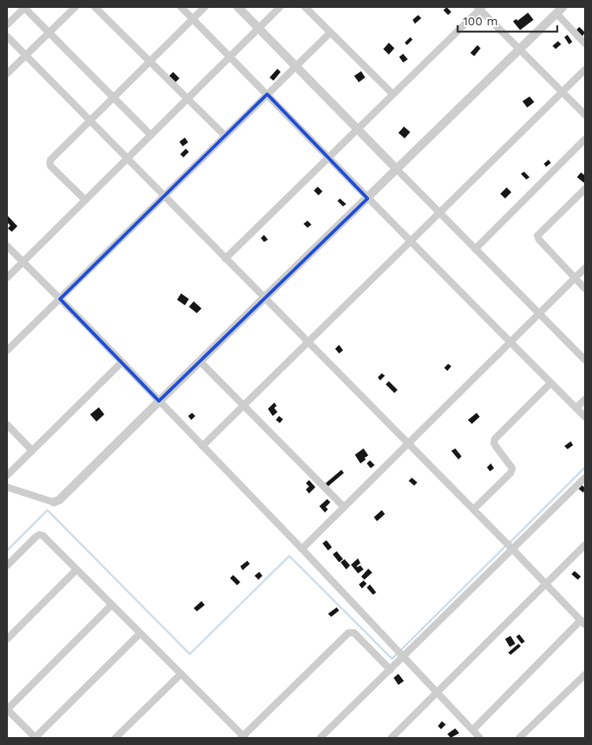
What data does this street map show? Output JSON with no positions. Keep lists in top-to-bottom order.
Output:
{
  "scale_bar": "100 m"
}
